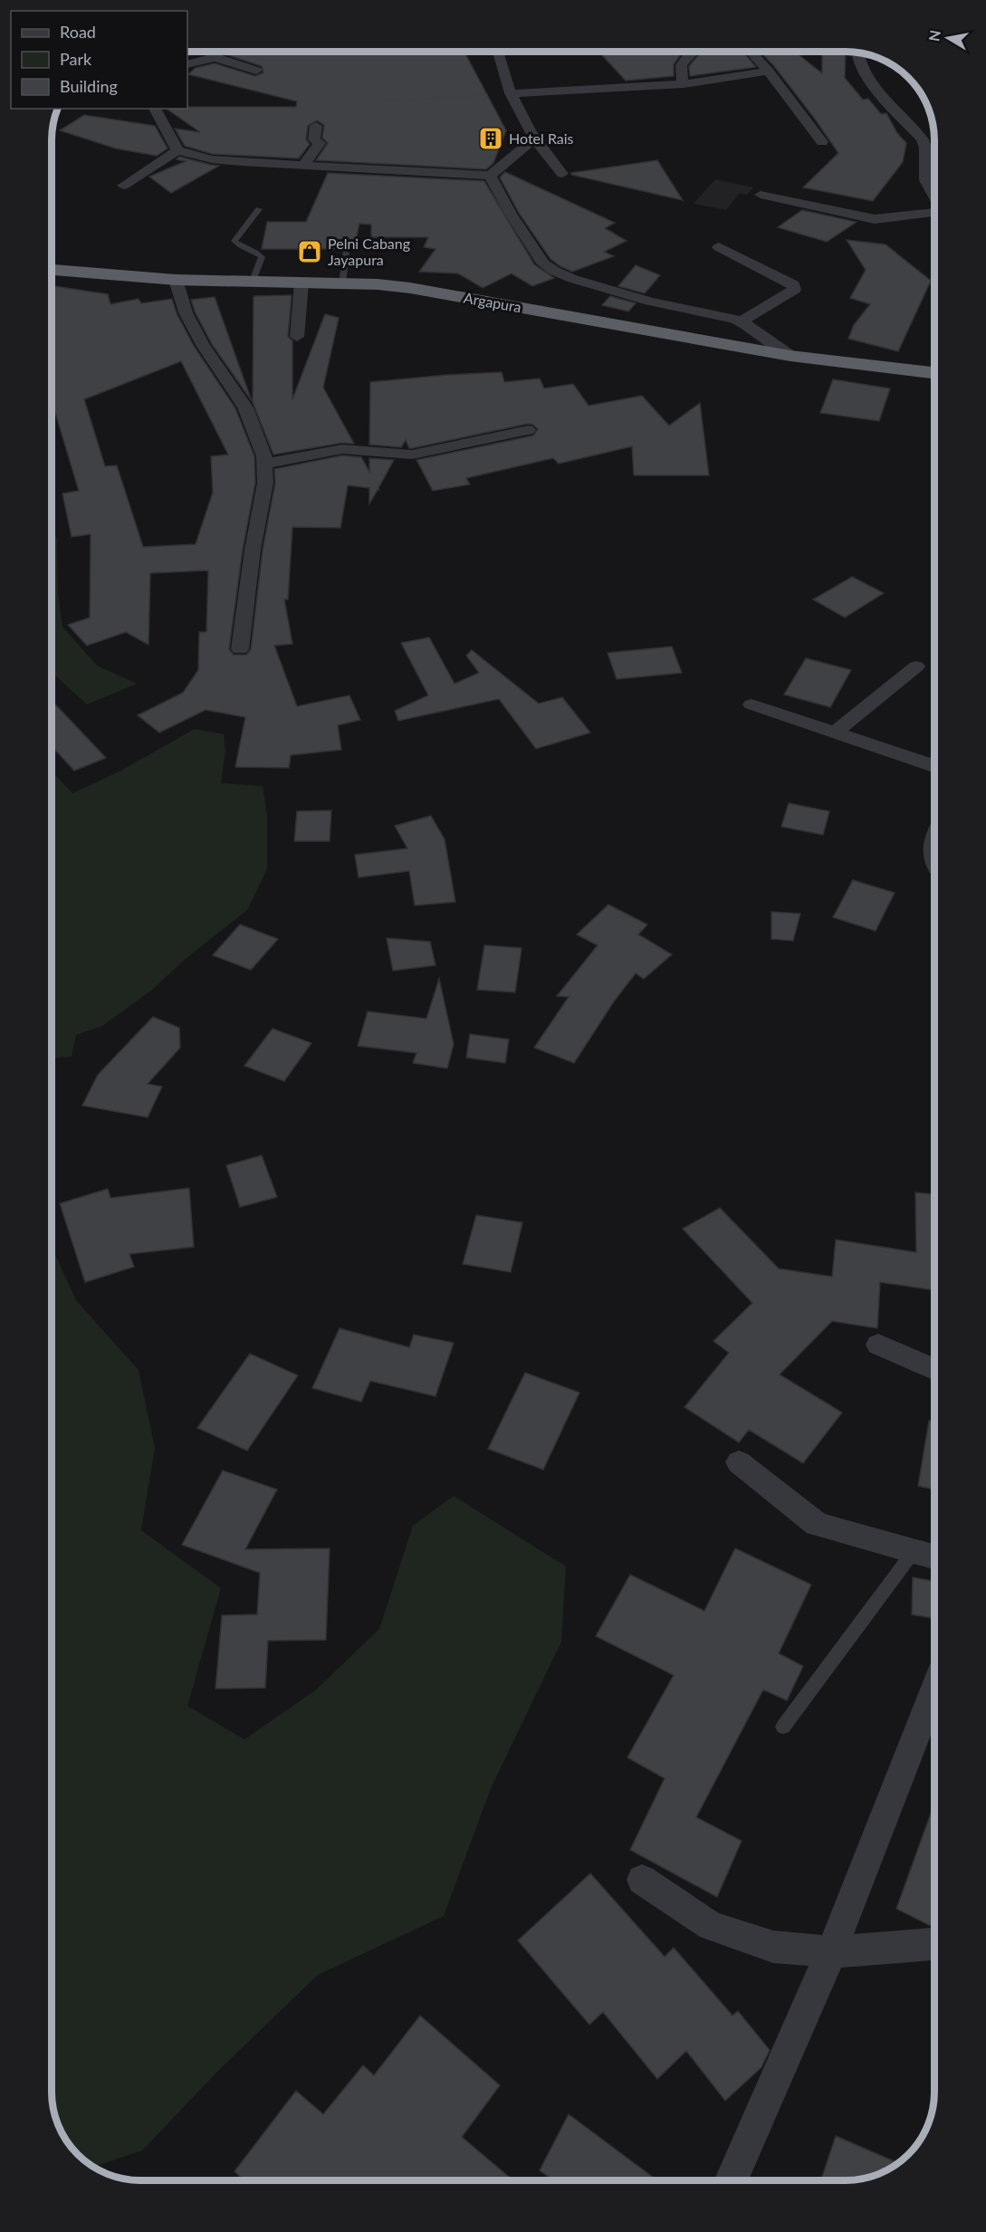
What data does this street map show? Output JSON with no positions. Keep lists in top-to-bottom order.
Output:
{
  "streets": {
    "highway": ["Argapura"]
  },
  "places": {
    "building": ["Hotel Rais"],
    "shop": ["Pelni Cabang Jayapura"]
  },
  "legend": ["Road", "Park", "Building"],
  "north": "left"
}
